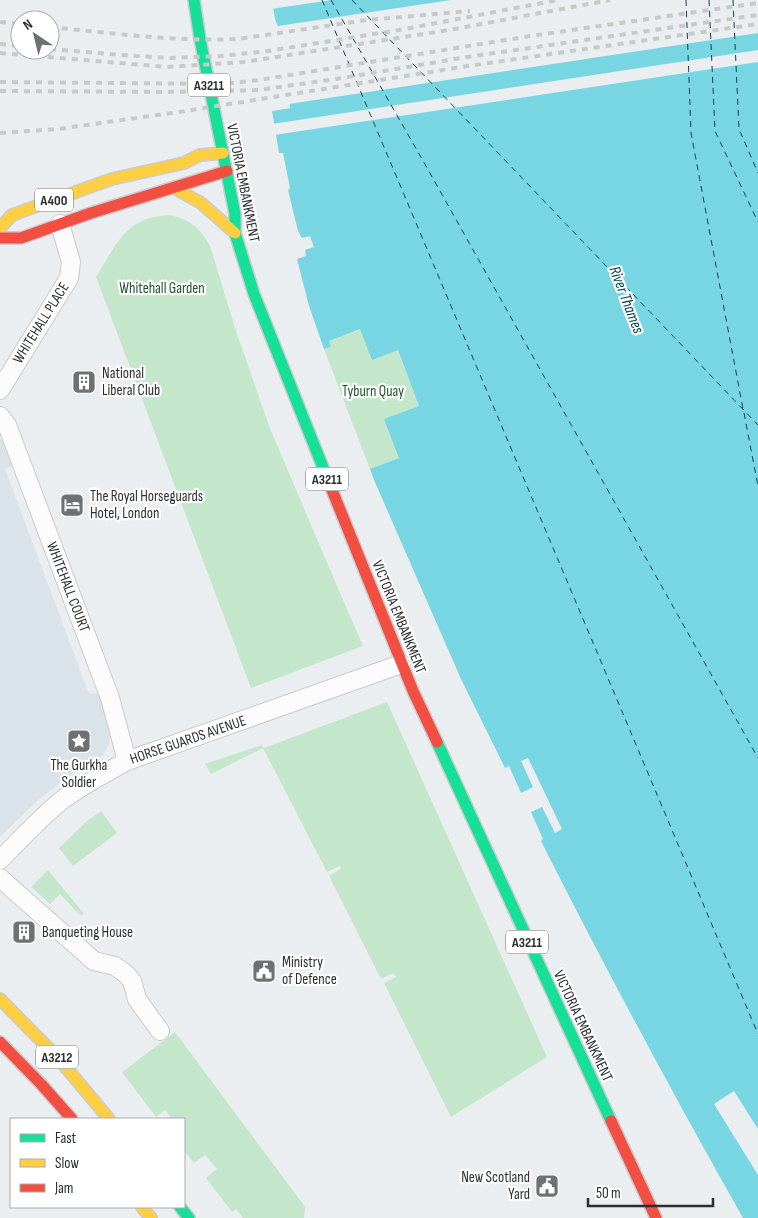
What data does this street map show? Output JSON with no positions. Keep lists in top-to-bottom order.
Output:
{
  "streets": {
    "main road": [
      "A3211",
      "VICTORIA EMBANKMENT",
      "A400",
      "A3212"
    ],
    "street": ["WHITEHALL PLACE", "WHITEHALL COURT", "HORSE GUARDS AVENUE"]
  },
  "crossings": [
    ["VICTORIA EMBANKMENT", "A400"],
    ["VICTORIA EMBANKMENT", "HORSE GUARDS AVENUE"],
    ["A400", "WHITEHALL PLACE"],
    ["WHITEHALL COURT", "HORSE GUARDS AVENUE"]
  ],
  "water": ["River Thames"],
  "parks": ["Whitehall Garden", "Tyburn Quay"],
  "places": {
    "building": ["National Liberal Club", "Banqueting House"],
    "hotel": ["The Royal Horseguards Hotel, London"],
    "place": ["The Gurkha Soldier"],
    "public building": ["Ministry of Defence", "New Scotland Yard"]
  },
  "legend": ["Fast", "Slow", "Jam"],
  "scale_bar": "50 m",
  "north": "top left"
}
